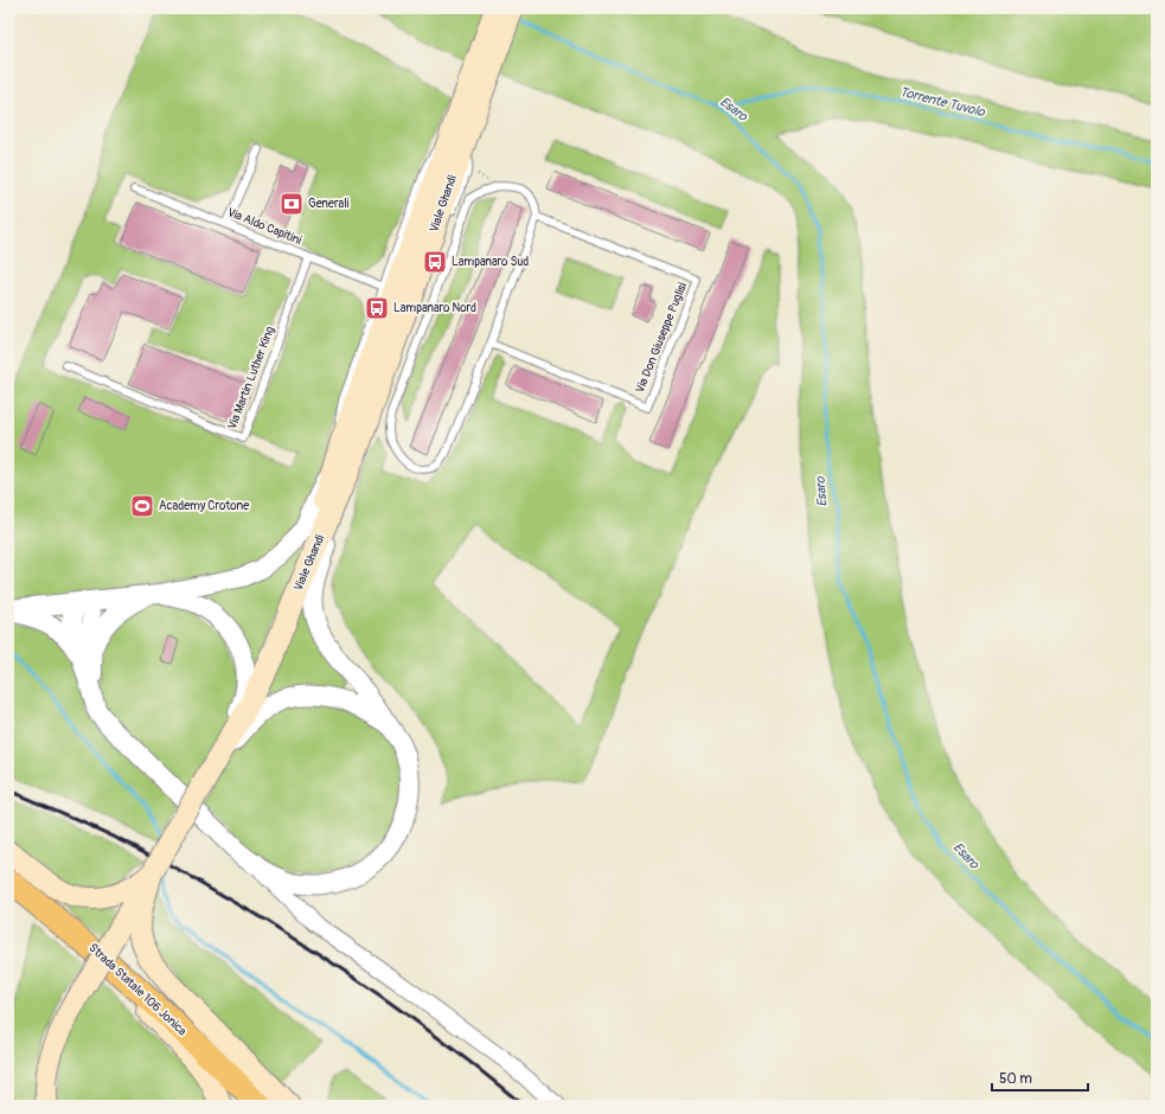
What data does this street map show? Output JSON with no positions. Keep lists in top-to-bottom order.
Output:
{
  "streets": {
    "main road": ["Viale Ghandi", "Strada Statale 106 Jonica"],
    "lane": ["Via Aldo Capitini", "Via Don Giuseppe Puglisi", "Via Martin Luther King"]
  },
  "crossings": [
    ["Via Aldo Capitini", "Via Martin Luther King"]
  ],
  "water": ["Torrente Tuvolo", "Esaro"],
  "places": {
    "bank": ["Generali"],
    "bus stop": ["Lampanaro Sud", "Lampanaro Nord"],
    "sports": ["Academy Crotone"]
  },
  "scale_bar": "50 m"
}
